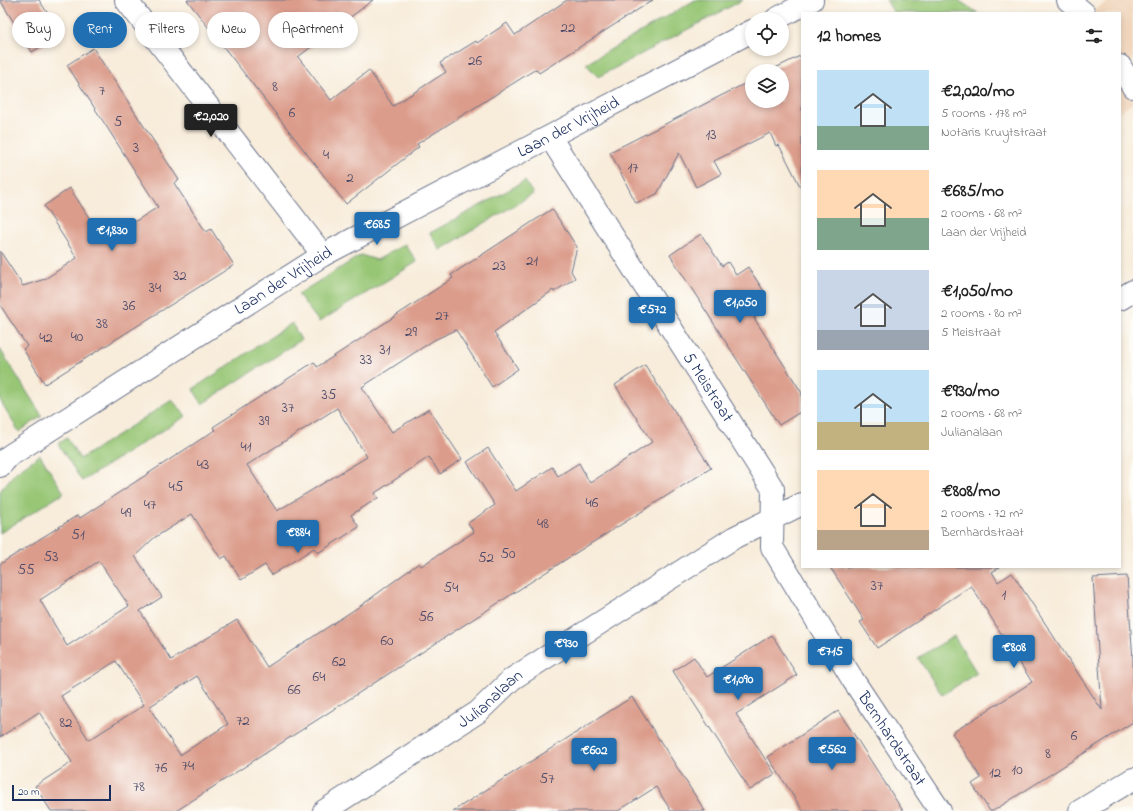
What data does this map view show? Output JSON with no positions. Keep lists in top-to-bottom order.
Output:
{
  "streets": {
    "street": [
      "Laan der Vrijheid",
      "5 Meistraat",
      "Julianalaan",
      "Bernhardstraat"
    ]
  },
  "crossings": [
    ["Laan der Vrijheid", "5 Meistraat"],
    ["5 Meistraat", "Julianalaan"],
    ["5 Meistraat", "Bernhardstraat"],
    ["Julianalaan", "Bernhardstraat"]
  ],
  "house_numbers": [
    "22",
    "26",
    "8",
    "7",
    "6",
    "5",
    "13",
    "3",
    "4",
    "17",
    "2",
    "21",
    "23",
    "32",
    "34",
    "36",
    "27",
    "38",
    "29",
    "40",
    "42",
    "31",
    "33",
    "35",
    "37",
    "39",
    "41",
    "43",
    "45",
    "46",
    "47",
    "49",
    "48",
    "51",
    "50",
    "53",
    "52",
    "55",
    "37",
    "54",
    "1",
    "56",
    "60",
    "62",
    "64",
    "66",
    "72",
    "82",
    "6",
    "8",
    "74",
    "76",
    "10",
    "12",
    "57",
    "78"
  ],
  "scale_bar": "20 m",
  "page": {
    "chip": [
      "Buy",
      "Rent",
      "Filters",
      "New",
      "Apartment"
    ],
    "heading": "12 homes",
    "list": [
      {
        "name": "€2,020/mo",
        "note": "5 rooms · 178 m² · Notaris Kruytstraat"
      },
      {
        "name": "€685/mo",
        "note": "2 rooms · 68 m² · Laan der Vrijheid"
      },
      {
        "name": "€1,050/mo",
        "note": "2 rooms · 80 m² · 5 Meistraat"
      },
      {
        "name": "€930/mo",
        "note": "2 rooms · 68 m² · Julianalaan"
      },
      {
        "name": "€808/mo",
        "note": "2 rooms · 72 m² · Bernhardstraat"
      }
    ],
    "price": [
      "€2,020",
      "€685",
      "€1,830",
      "€1,050",
      "€572",
      "€884",
      "€930",
      "€808",
      "€715",
      "€1,090",
      "€562",
      "€602"
    ],
    "scale": "20 m"
  }
}
